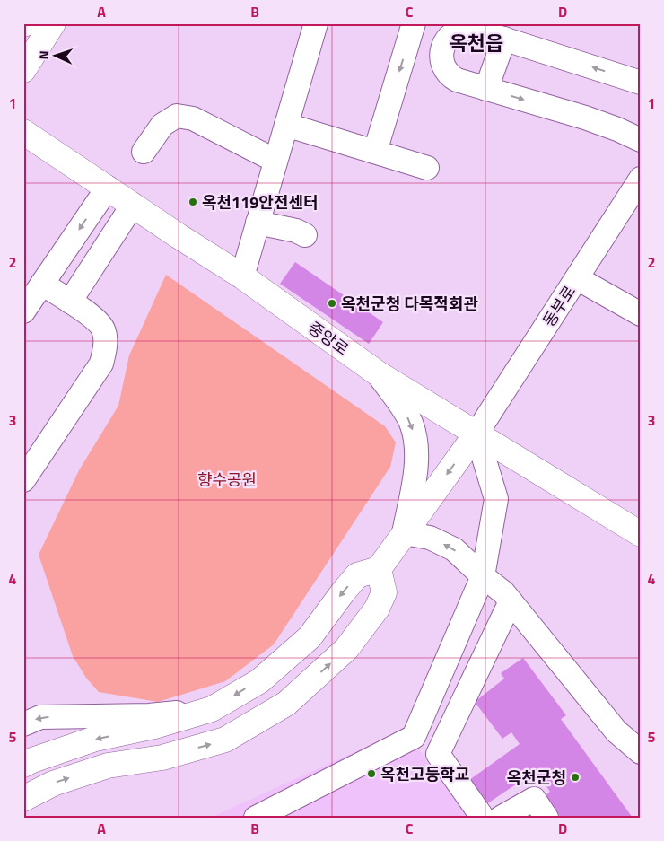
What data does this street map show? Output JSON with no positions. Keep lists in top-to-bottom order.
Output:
{
  "streets": {
    "main road": ["중앙로"],
    "street": ["동부로"]
  },
  "crossings": [
    ["동부로", "중앙로"]
  ],
  "districts": ["옥천읍"],
  "parks": ["향수공원"],
  "places": [
    "옥천119안전센터",
    "옥천군청 다목적회관",
    "옥천고등학교",
    "옥천군청"
  ],
  "north": "left",
  "grid": {
    "columns": [
      "A",
      "B",
      "C",
      "D"
    ],
    "rows": [
      "1",
      "2",
      "3",
      "4",
      "5"
    ]
  }
}
